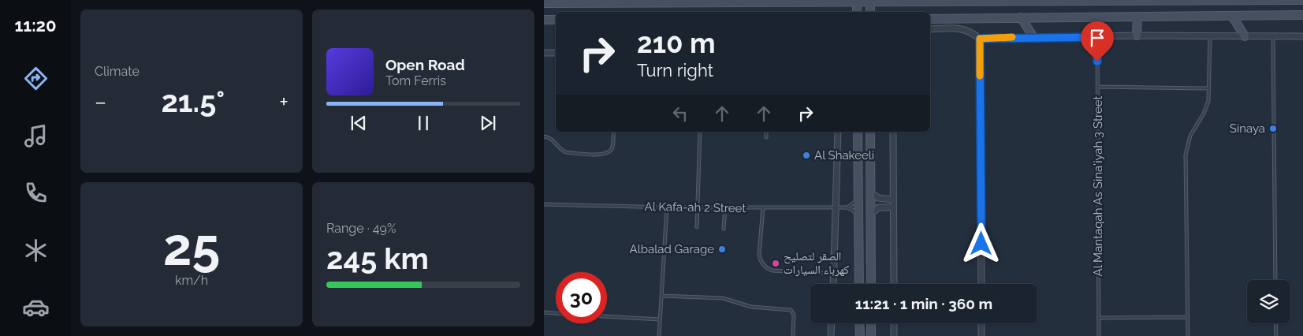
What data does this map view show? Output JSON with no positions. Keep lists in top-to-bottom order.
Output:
{
  "streets": {
    "lane": ["Al Mantaqah As Sina'iyah 3 Street", "Al Kafa-ah 2 Street"]
  },
  "places": [
    "Sinaya",
    "Al Shakeeli",
    "Albalad Garage",
    "الصقر لتصليح كهرباء السيارات"
  ],
  "page": {
    "tabs": "11:20",
    "tile": [
      "Climate",
      ["25", "km/h"],
      ["Range · 49%", "245 km"]
    ],
    "turn": ["210 m", "Turn right"],
    "song": ["Open Road", "Tom Ferris"],
    "heat": ["−", "21.5°", "+"],
    "limit": "30",
    "trip": "11:21 · 1 min · 360 m"
  }
}
